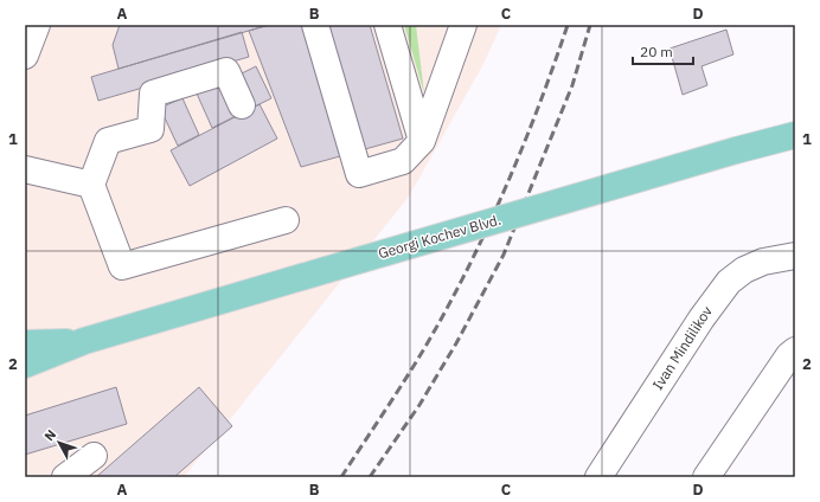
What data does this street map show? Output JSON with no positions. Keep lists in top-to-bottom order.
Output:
{
  "streets": {
    "main road": ["Georgi Kochev Blvd."],
    "street": ["Ivan Mindilikov"]
  },
  "scale_bar": "20 m",
  "north": "top left",
  "grid": {
    "columns": [
      "A",
      "B",
      "C",
      "D"
    ],
    "rows": ["1", "2"]
  }
}
